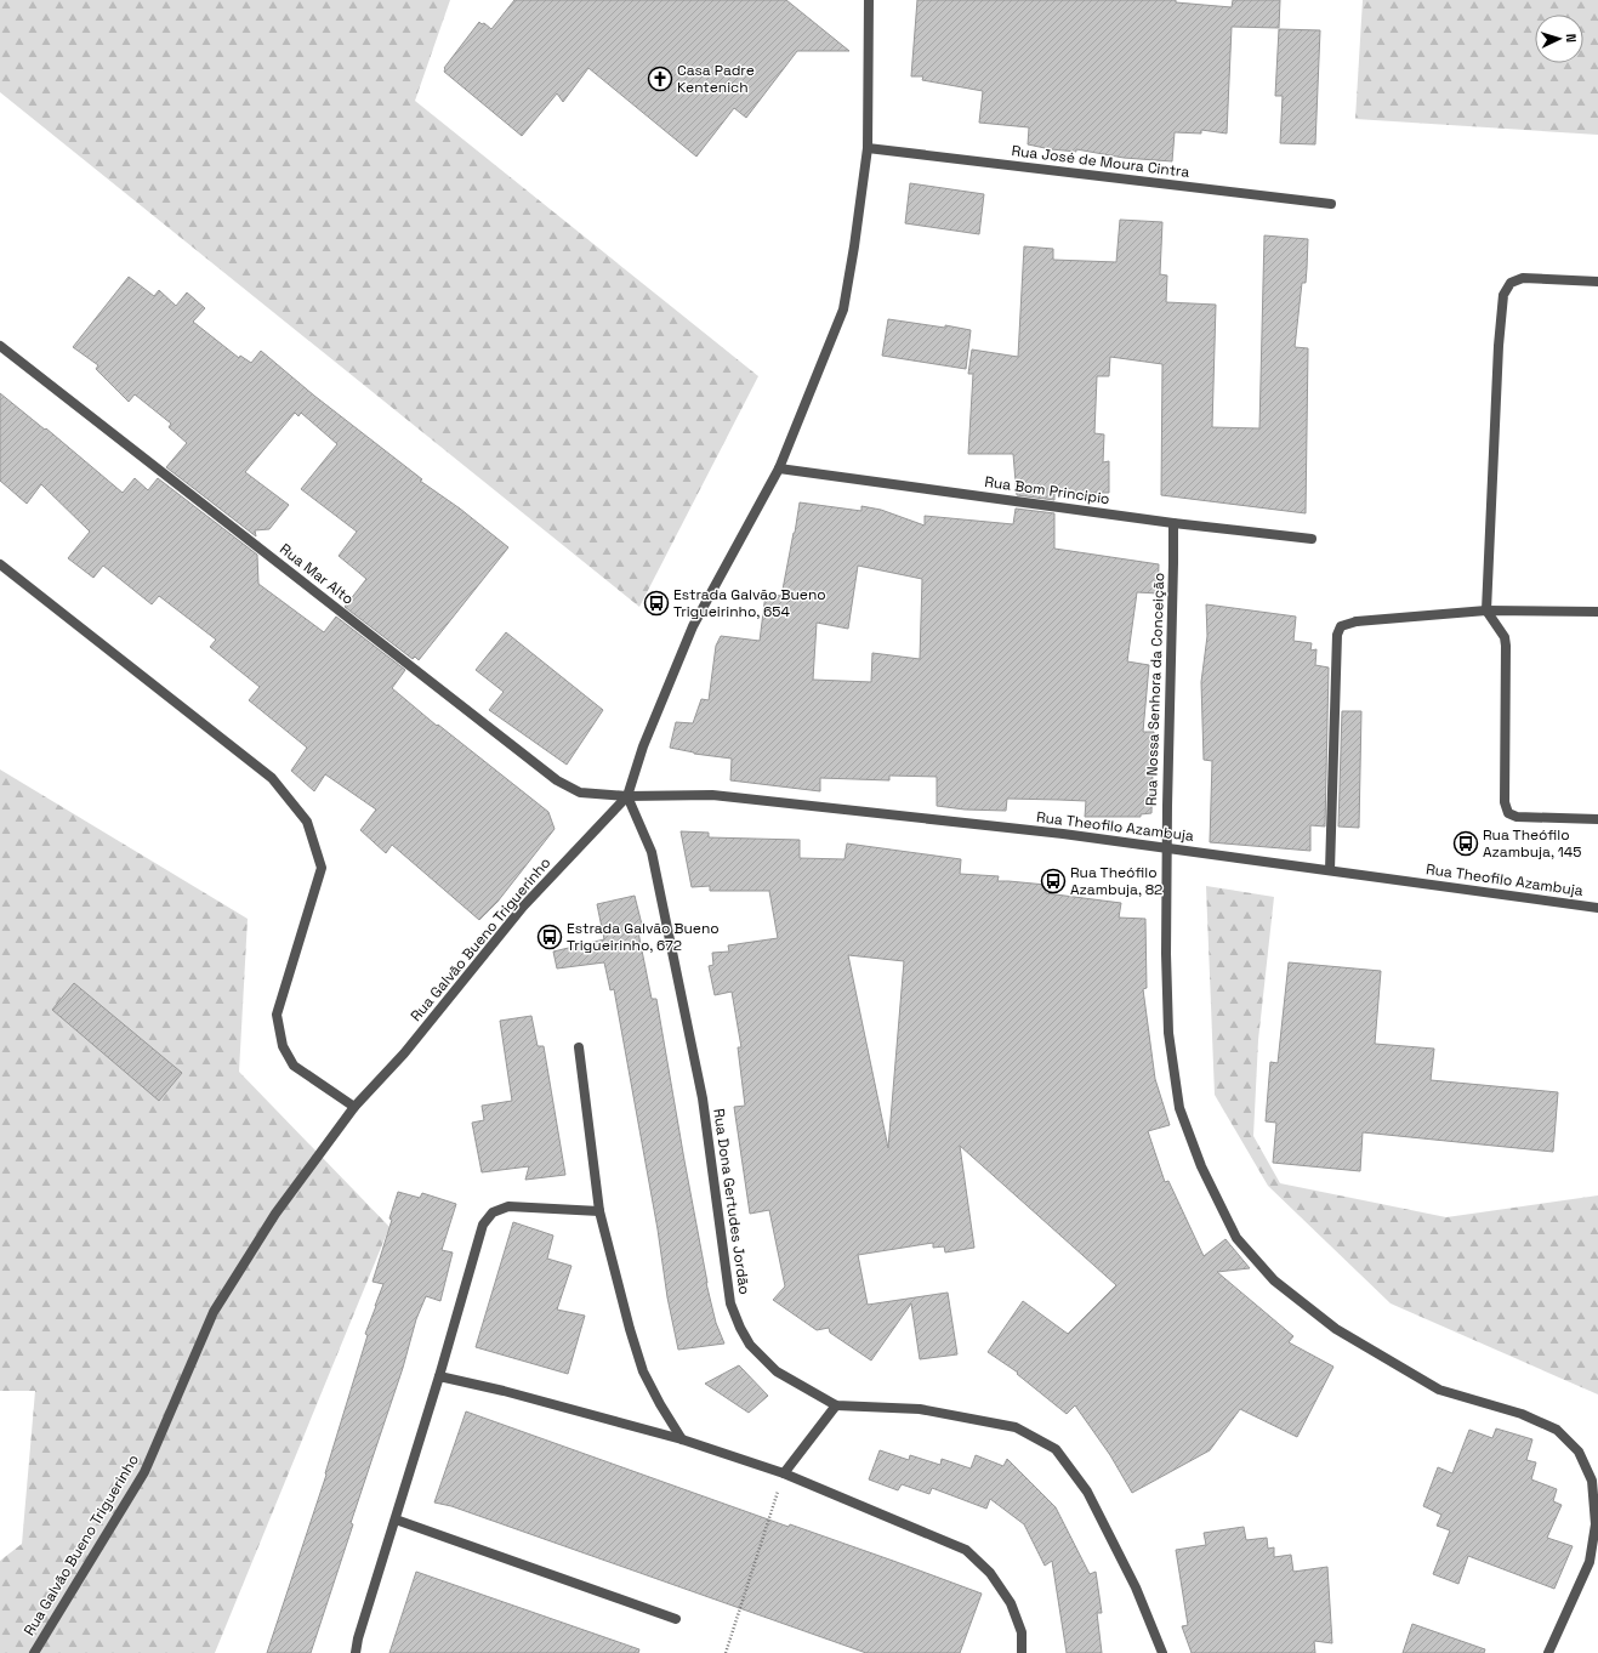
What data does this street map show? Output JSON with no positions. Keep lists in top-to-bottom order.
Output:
{
  "streets": {
    "street": [
      "Rua José de Moura Cintra",
      "Rua Bom Principio",
      "Rua Mar Alto",
      "Rua Nossa Senhora da Conceição",
      "Rua Theofilo Azambuja",
      "Rua Galvão Bueno Triguerinho",
      "Rua Dona Gertudes Jordão"
    ]
  },
  "crossings": [
    ["Rua José de Moura Cintra", "Rua Galvão Bueno Triguerinho"],
    ["Rua Bom Principio", "Rua Nossa Senhora da Conceição"],
    ["Rua Bom Principio", "Rua Galvão Bueno Triguerinho"],
    ["Rua Mar Alto", "Rua Theofilo Azambuja"],
    ["Rua Mar Alto", "Rua Galvão Bueno Triguerinho"],
    ["Rua Mar Alto", "Rua Dona Gertudes Jordão"],
    ["Rua Nossa Senhora da Conceição", "Rua Theofilo Azambuja"],
    ["Rua Theofilo Azambuja", "Rua Galvão Bueno Triguerinho"],
    ["Rua Theofilo Azambuja", "Rua Dona Gertudes Jordão"],
    ["Rua Galvão Bueno Triguerinho", "Rua Dona Gertudes Jordão"]
  ],
  "places": {
    "church": ["Casa Padre Kentenich"],
    "bus stop": [
      "Estrada Galvão Bueno Trigueirinho, 654",
      "Rua Theófilo Azambuja, 145",
      "Rua Theófilo Azambuja, 82",
      "Estrada Galvão Bueno Trigueirinho, 672"
    ]
  },
  "north": "right"
}
